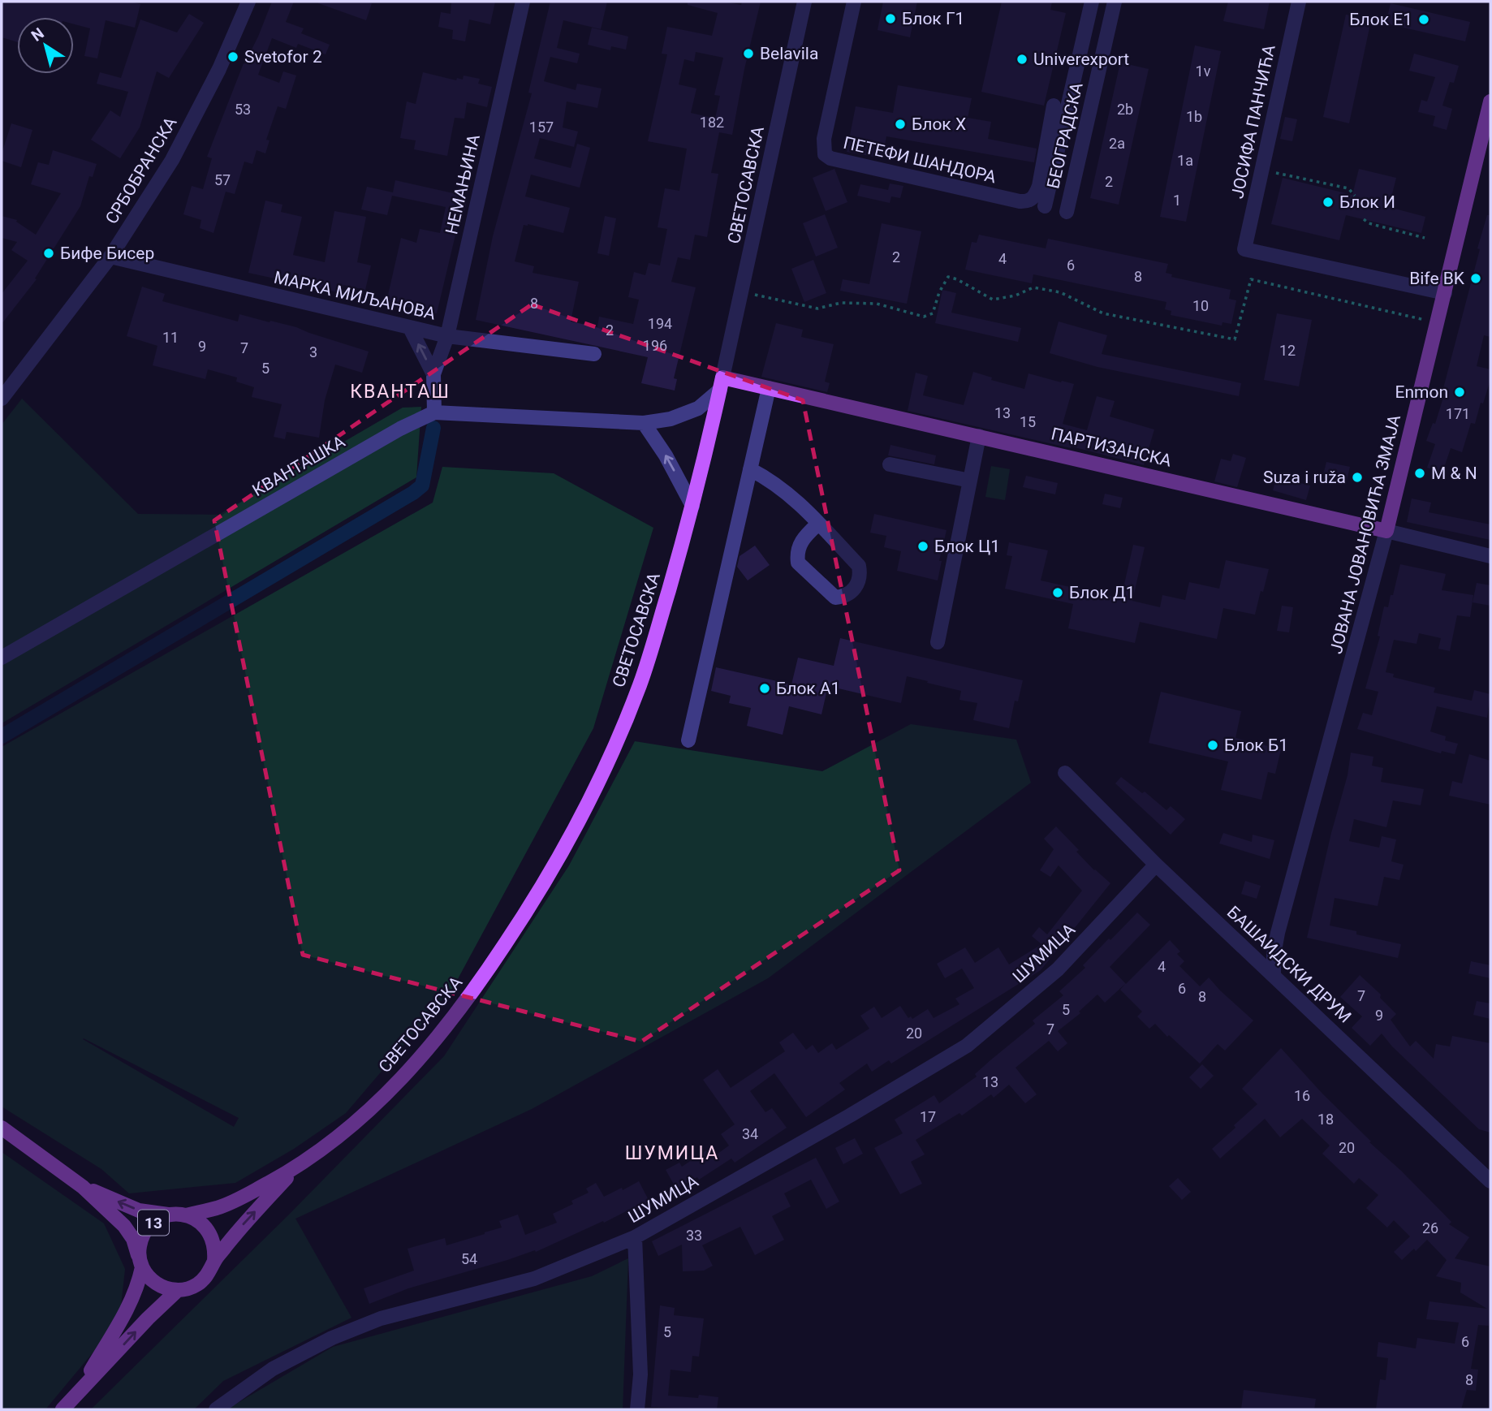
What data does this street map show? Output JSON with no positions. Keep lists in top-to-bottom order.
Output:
{
  "streets": {
    "main road": [
      "СВЕТОСАВСКА",
      "ПАРТИЗАНСКА",
      "ЈОВАНА ЈОВАНОВИЋА ЗМАЈА",
      "13"
    ],
    "street": [
      "ЈОСИФА ПАНЧИЋА",
      "БЕОГРАДСКА",
      "ПЕТЕФИ ШАНДОРА",
      "СРБОБРАНСКА",
      "НЕМАЊИНА",
      "МАРКА МИЉАНОВА",
      "КВАНТАШКА",
      "ШУМИЦА",
      "БАШАИДСКИ ДРУМ"
    ]
  },
  "crossings": [
    ["ЈОСИФА ПАНЧИЋА", "ЈОВАНА ЈОВАНОВИЋА ЗМАЈА"],
    ["СРБОБРАНСКА", "МАРКА МИЉАНОВА"],
    ["НЕМАЊИНА", "МАРКА МИЉАНОВА"],
    ["НЕМАЊИНА", "КВАНТАШКА"],
    ["СВЕТОСАВСКА", "ПАРТИЗАНСКА"],
    ["СВЕТОСАВСКА", "КВАНТАШКА"],
    ["ПАРТИЗАНСКА", "КВАНТАШКА"],
    ["ПАРТИЗАНСКА", "ЈОВАНА ЈОВАНОВИЋА ЗМАЈА"],
    ["ЈОВАНА ЈОВАНОВИЋА ЗМАЈА", "БАШАИДСКИ ДРУМ"],
    ["ШУМИЦА", "БАШАИДСКИ ДРУМ"]
  ],
  "districts": ["КВАНТАШ", "ШУМИЦА"],
  "places": [
    "Блок Г1",
    "Блок Е1",
    "Belavila",
    "Svetofor 2",
    "Univerexport",
    "Блок Х",
    "Блок И",
    "Бифе Бисер",
    "Bife BK",
    "Enmon",
    "M & N",
    "Suza i ruža",
    "Блок Ц1",
    "Блок Д1",
    "Блок А1",
    "Блок Б1"
  ],
  "house_numbers": [
    "1v",
    "53",
    "2b",
    "1b",
    "182",
    "157",
    "2a",
    "1a",
    "57",
    "2",
    "1",
    "2",
    "4",
    "6",
    "8",
    "8",
    "10",
    "194",
    "2",
    "11",
    "196",
    "9",
    "7",
    "12",
    "3",
    "5",
    "13",
    "171",
    "15",
    "4",
    "6",
    "7",
    "8",
    "5",
    "9",
    "7",
    "20",
    "13",
    "16",
    "17",
    "18",
    "34",
    "20",
    "26",
    "33",
    "54",
    "5",
    "6",
    "8"
  ],
  "north": "top left"
}
